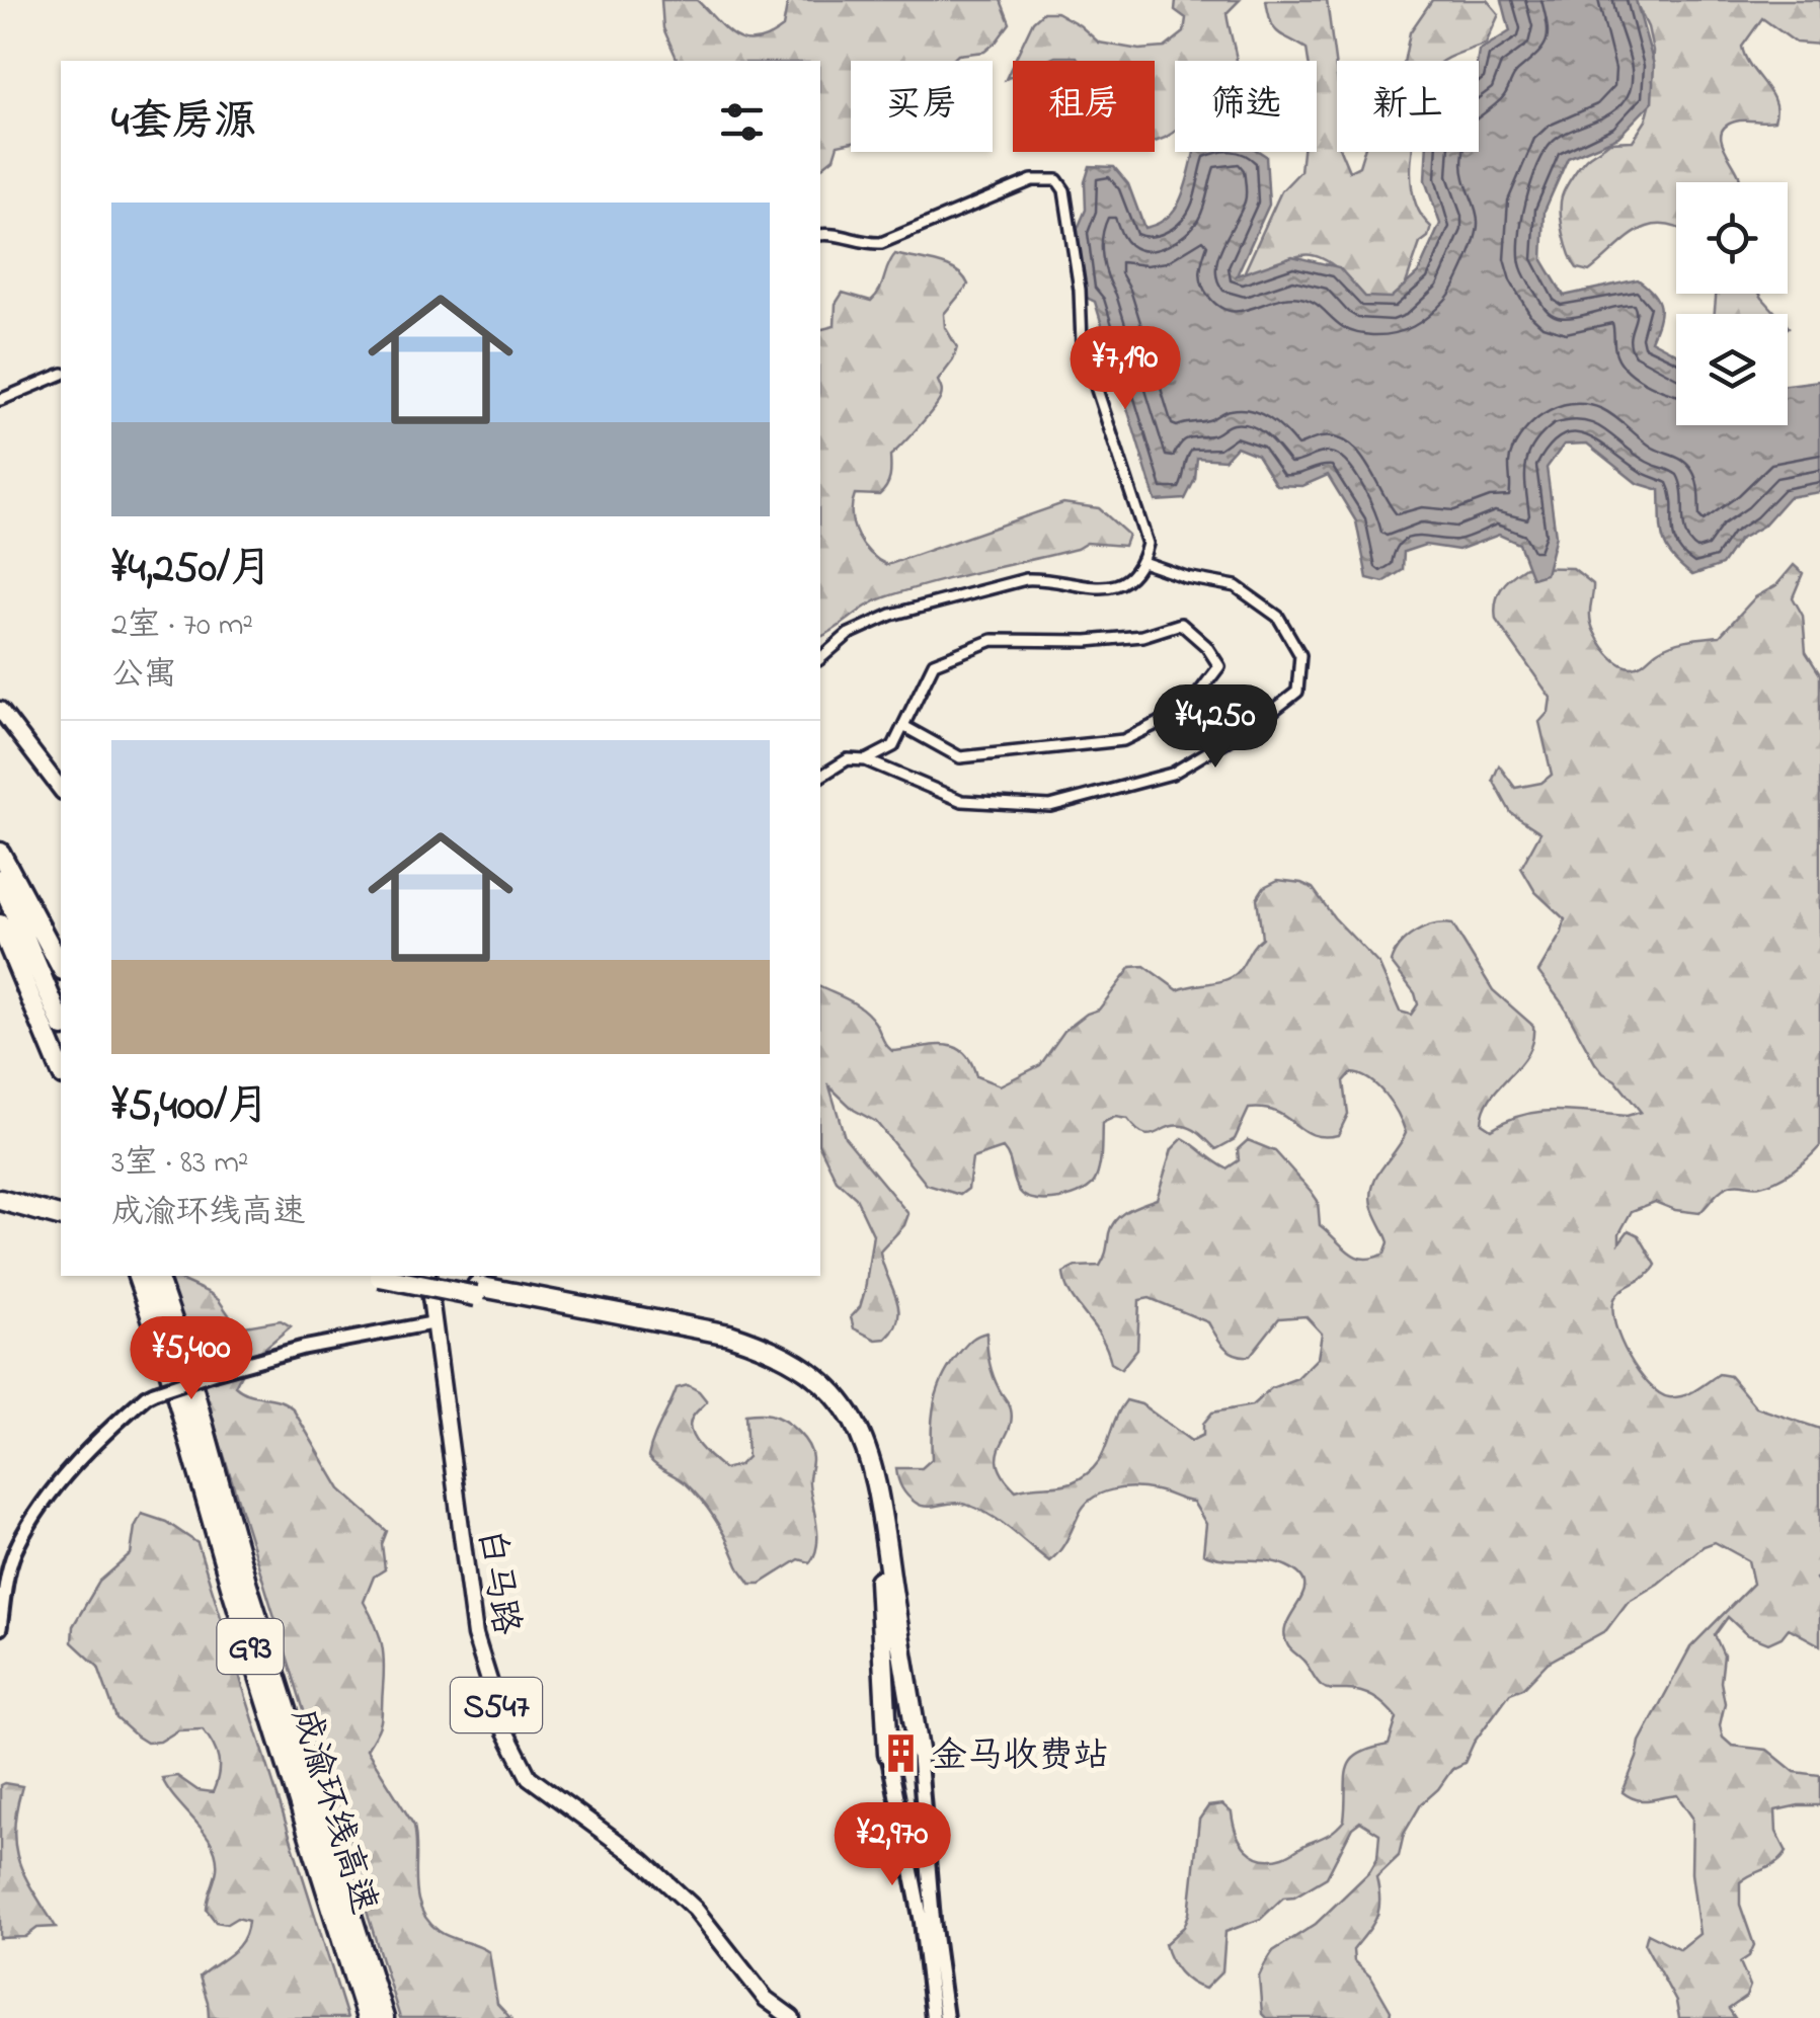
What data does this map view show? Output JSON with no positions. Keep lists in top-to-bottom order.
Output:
{
  "streets": {
    "highway": ["G93", "成渝环线高速"],
    "main road": ["白马路", "S547"]
  },
  "places": {
    "building": ["金马收费站"]
  },
  "page": {
    "chip": [
      "买房",
      "租房",
      "筛选",
      "新上"
    ],
    "heading": "4套房源",
    "list": [
      {
        "name": "¥4,250/月",
        "note": "2室 · 70 m² · 公寓"
      },
      {
        "name": "¥5,400/月",
        "note": "3室 · 83 m² · 成渝环线高速"
      }
    ],
    "price": [
      "¥7,190",
      "¥4,250",
      "¥5,400",
      "¥2,970"
    ]
  }
}
